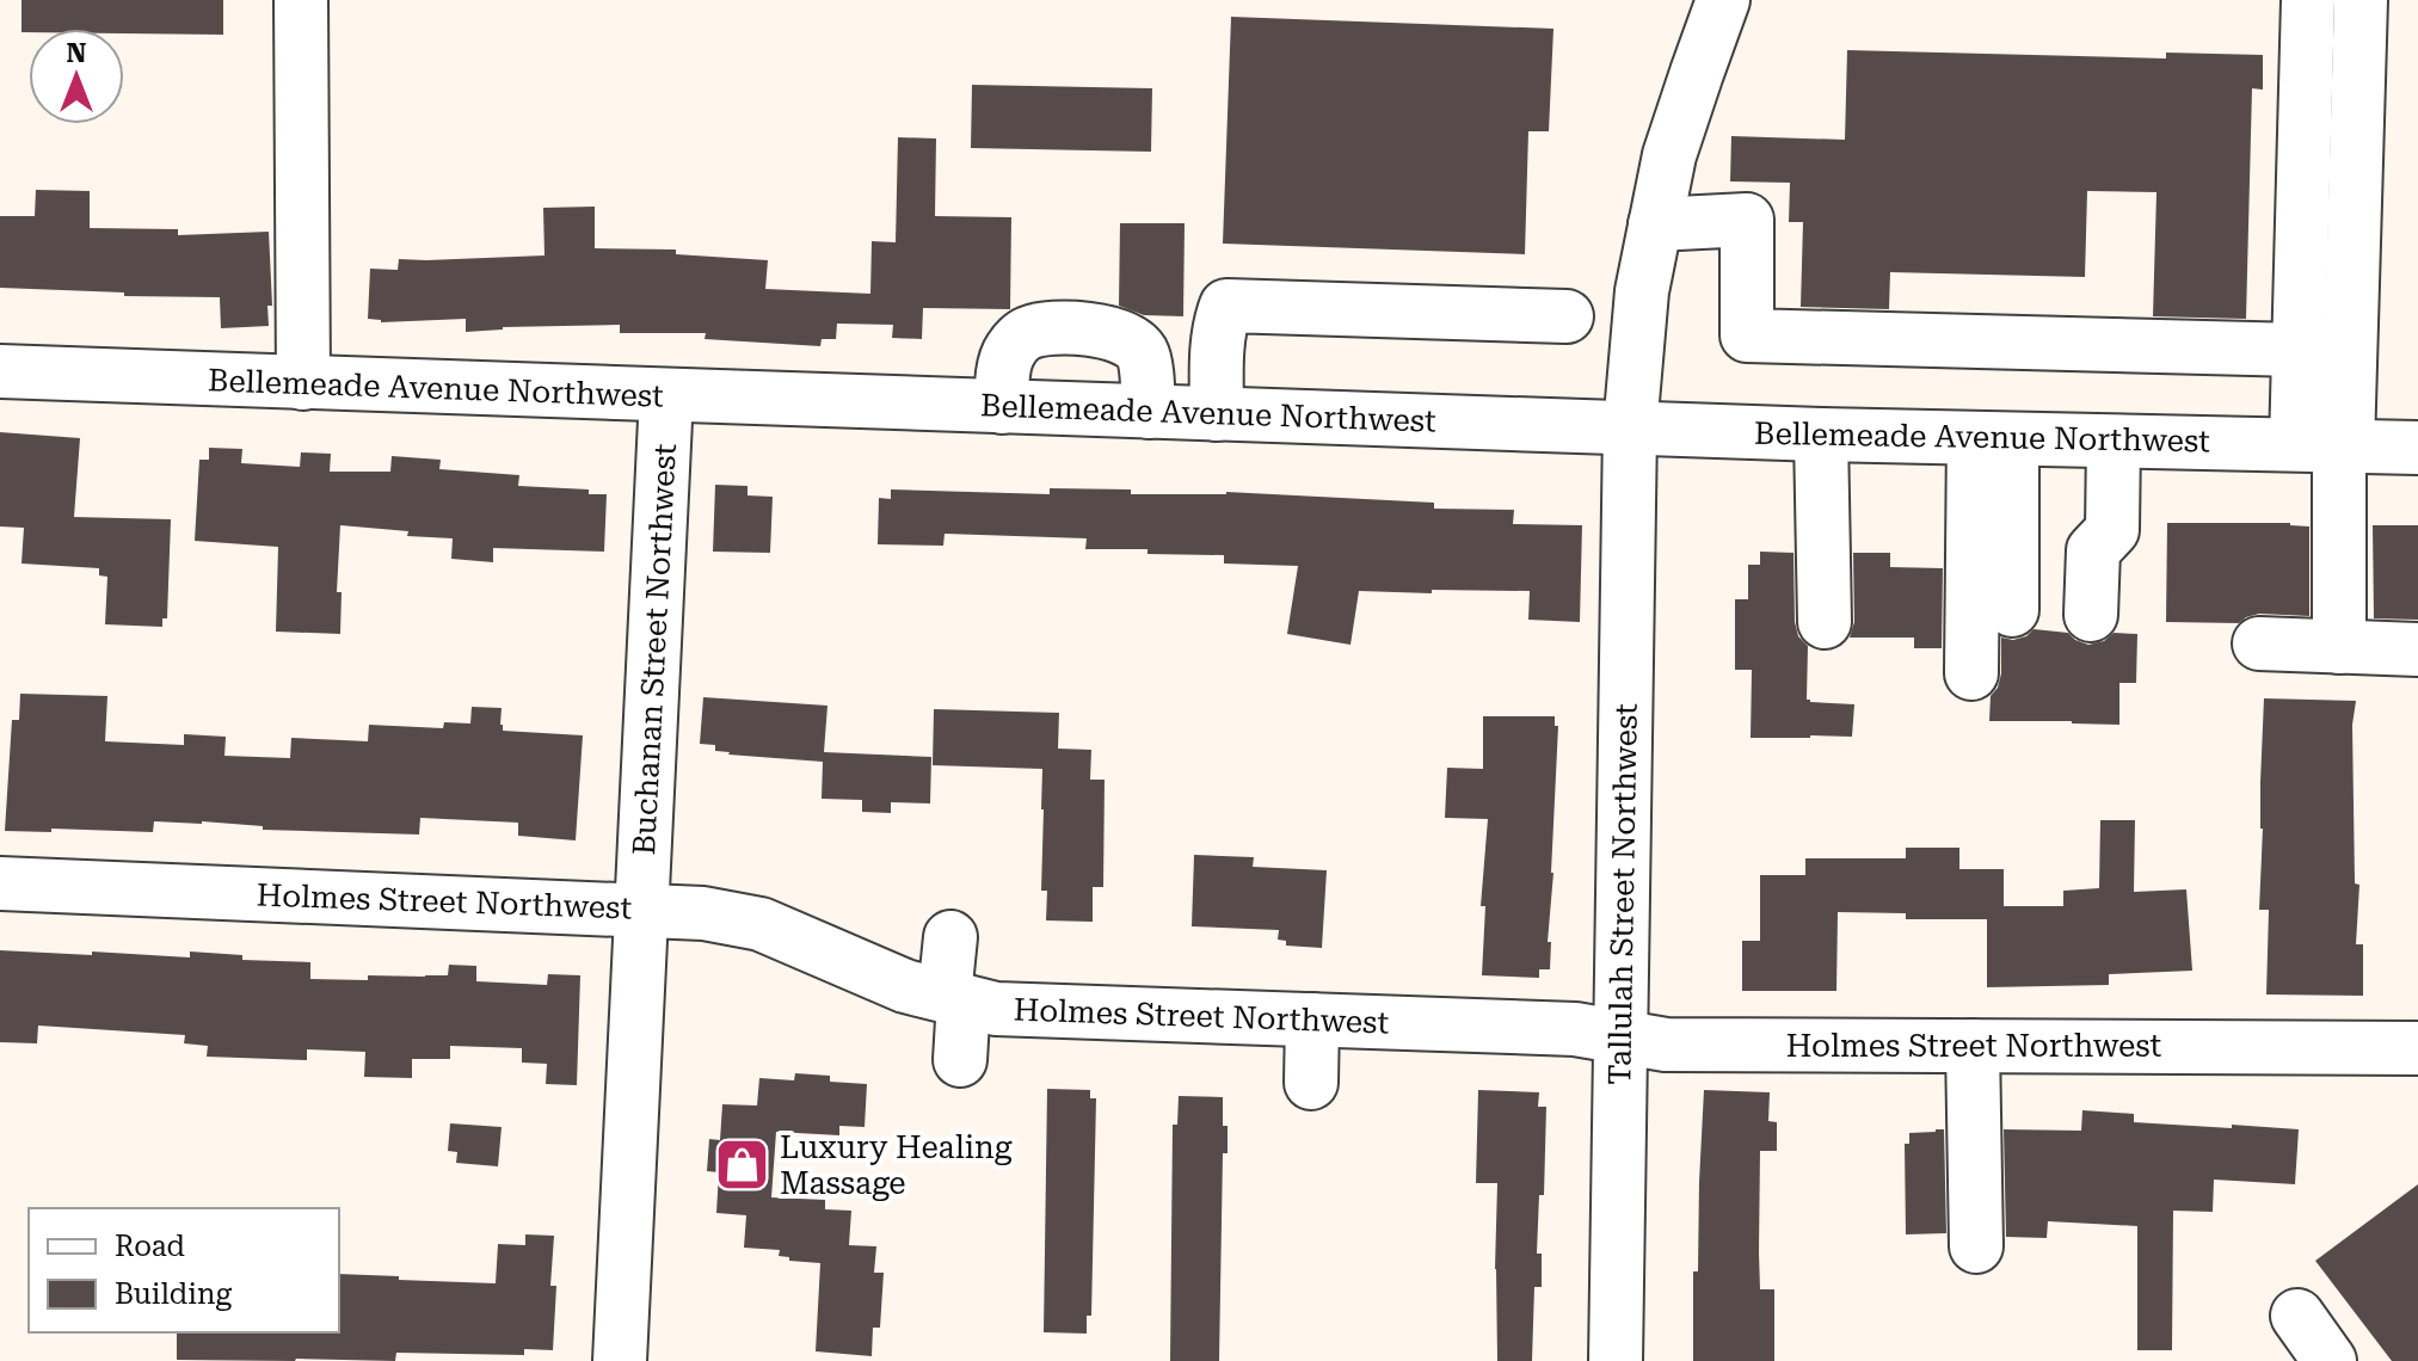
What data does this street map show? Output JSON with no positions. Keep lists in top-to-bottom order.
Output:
{
  "streets": {
    "street": [
      "Bellemeade Avenue Northwest",
      "Buchanan Street Northwest",
      "Tallulah Street Northwest",
      "Holmes Street Northwest"
    ]
  },
  "crossings": [
    ["Bellemeade Avenue Northwest", "Buchanan Street Northwest"],
    ["Bellemeade Avenue Northwest", "Tallulah Street Northwest"],
    ["Buchanan Street Northwest", "Holmes Street Northwest"],
    ["Tallulah Street Northwest", "Holmes Street Northwest"]
  ],
  "places": {
    "shop": ["Luxury Healing Massage"]
  },
  "legend": ["Road", "Building"],
  "north": "top"
}
